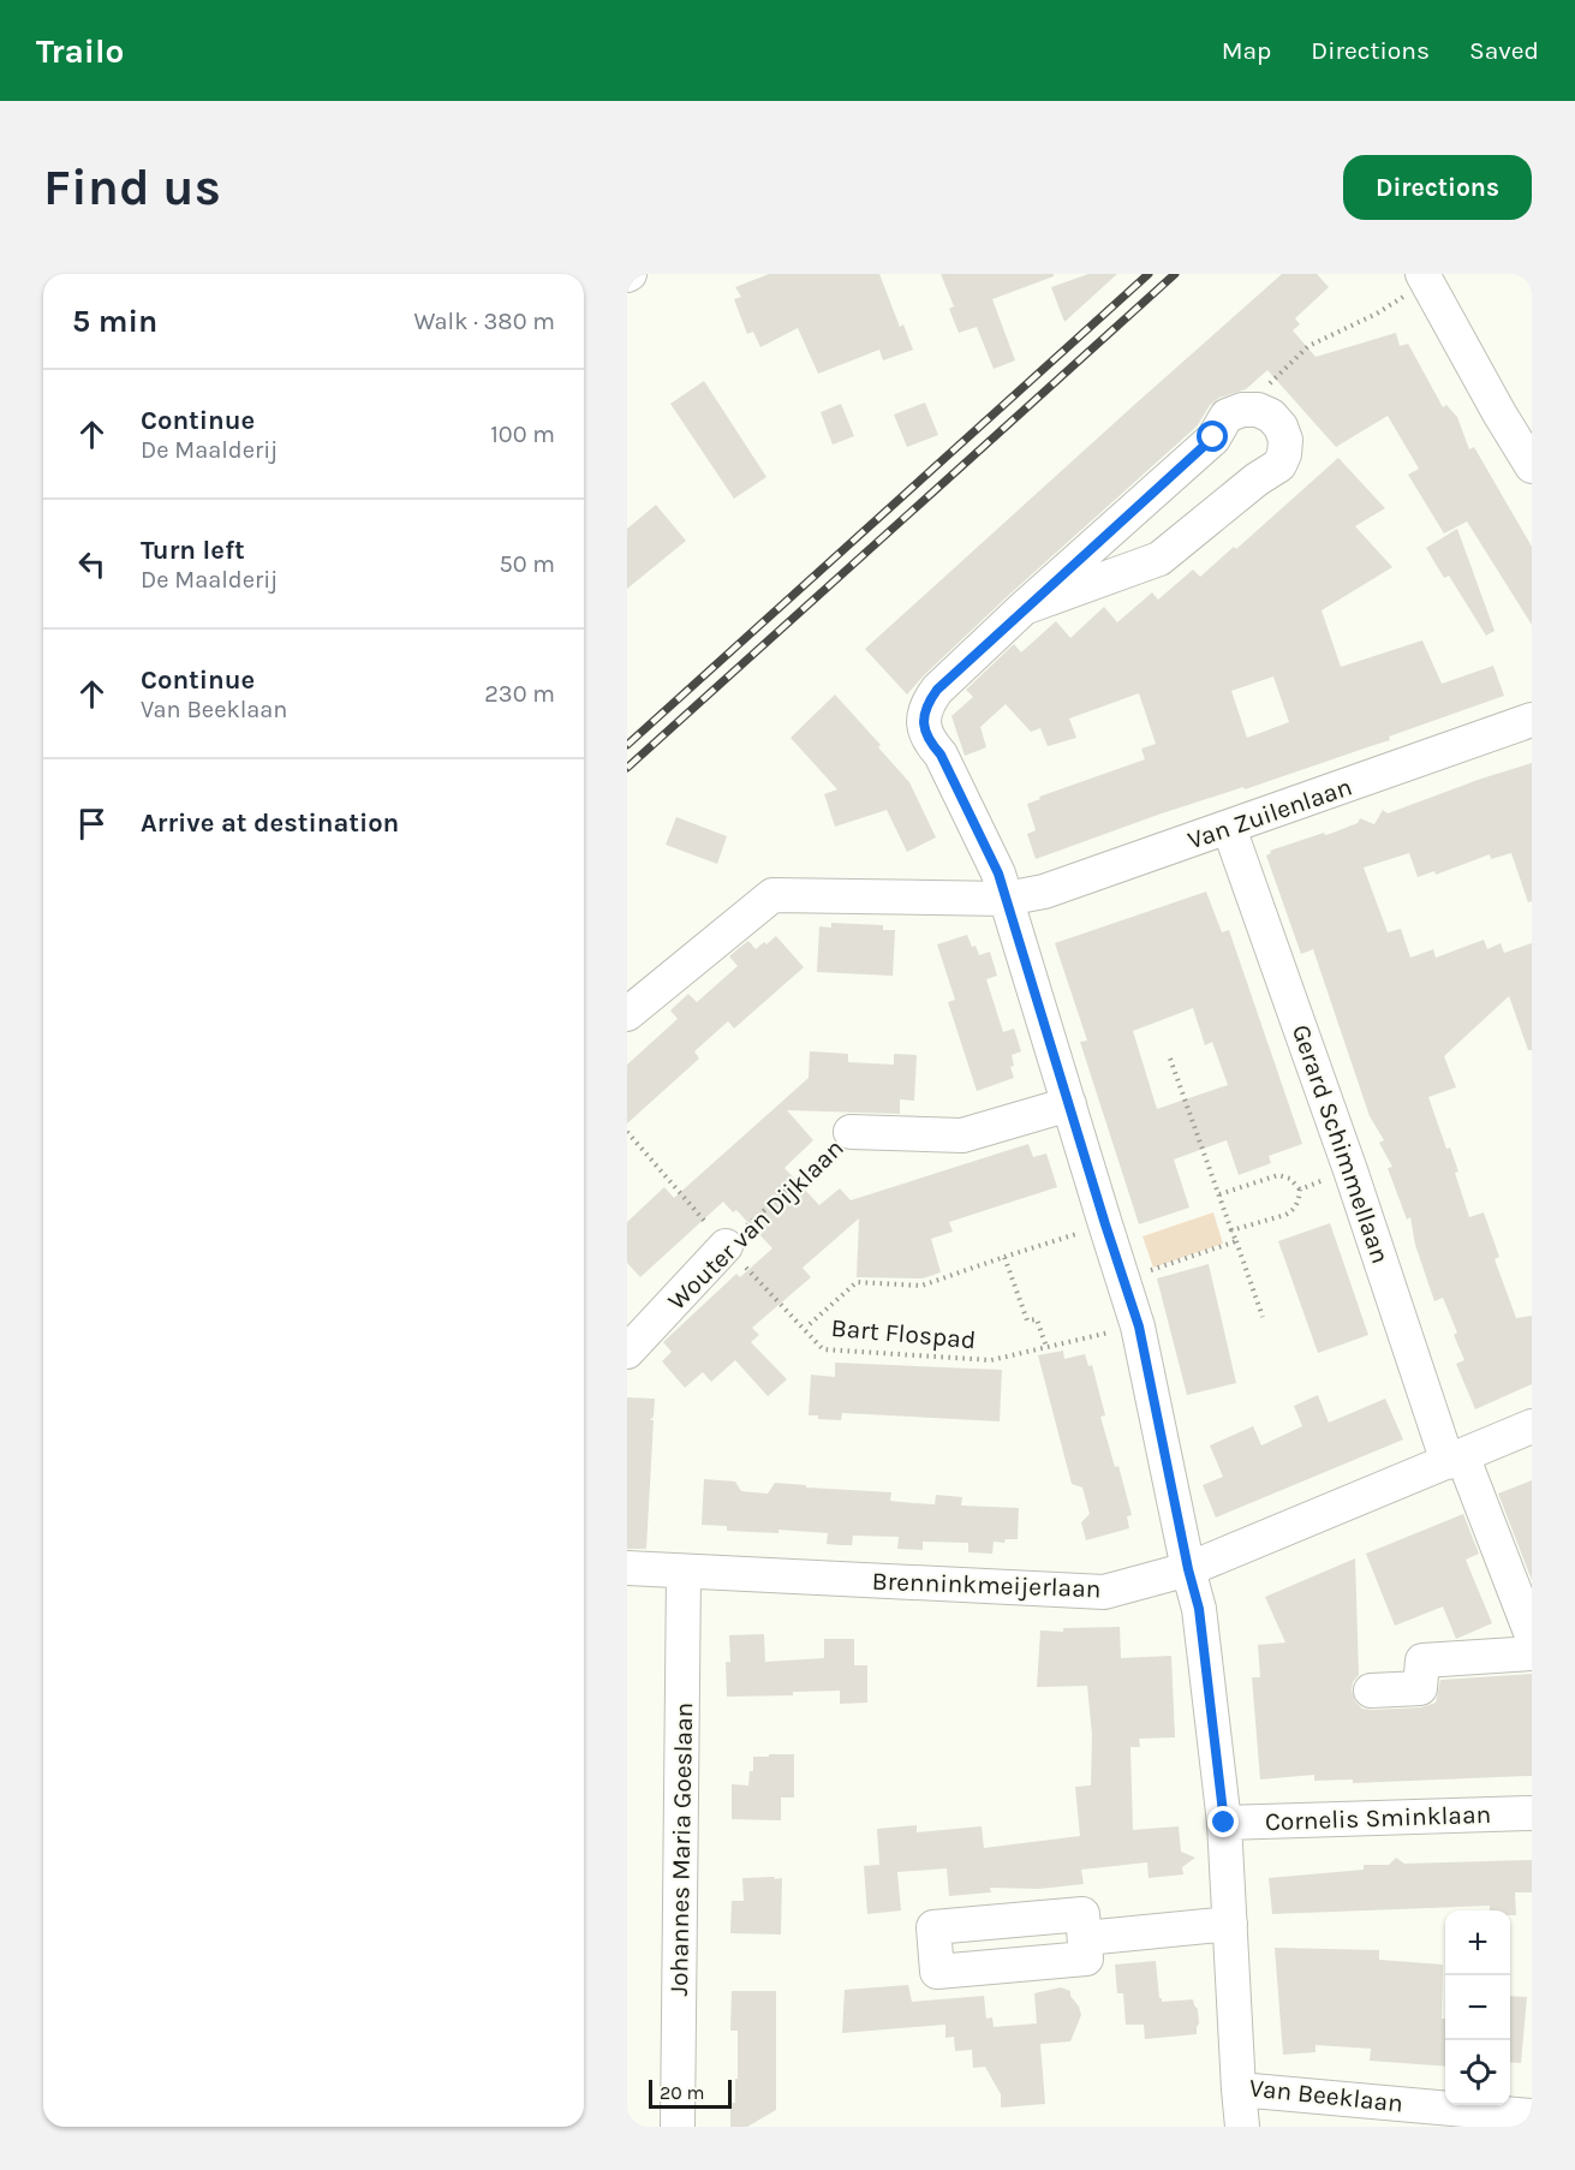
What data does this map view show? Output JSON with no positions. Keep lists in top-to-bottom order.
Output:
{
  "streets": {
    "street": [
      "Van Zuilenlaan",
      "Gerard Schimmellaan",
      "Wouter van Dijklaan",
      "Brenninkmeijerlaan",
      "Cornelis Sminklaan",
      "Johannes Maria Goeslaan",
      "Van Beeklaan"
    ],
    "path": ["Bart Flospad"]
  },
  "crossings": [
    ["Van Zuilenlaan", "Gerard Schimmellaan"],
    ["Van Zuilenlaan", "Van Beeklaan"],
    ["Gerard Schimmellaan", "Brenninkmeijerlaan"],
    ["Wouter van Dijklaan", "Bart Flospad"],
    ["Wouter van Dijklaan", "Van Beeklaan"],
    ["Bart Flospad", "Van Beeklaan"],
    ["Brenninkmeijerlaan", "Johannes Maria Goeslaan"],
    ["Brenninkmeijerlaan", "Van Beeklaan"],
    ["Cornelis Sminklaan", "Van Beeklaan"]
  ],
  "scale_bar": "20 m",
  "page": {
    "header": "Trailo",
    "nav": ["Map", "Directions", "Saved"],
    "buttons": "Directions",
    "title": "Find us",
    "heading": ["5 min", "Walk · 380 m"],
    "list": [
      ["Continue", "De Maalderij", "100 m"],
      ["Turn left", "De Maalderij", "50 m"],
      ["Continue", "Van Beeklaan", "230 m"],
      "Arrive at destination"
    ],
    "map_buttons": ["+", "−"],
    "scale": "20 m"
  }
}
